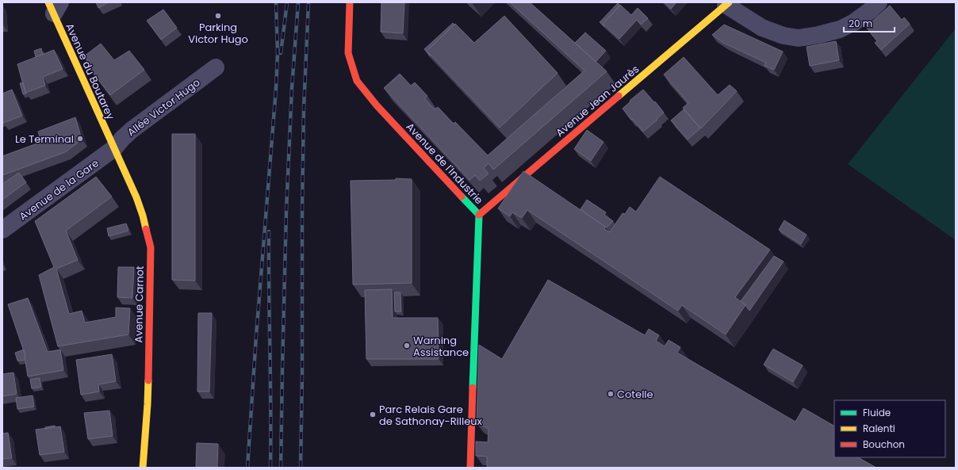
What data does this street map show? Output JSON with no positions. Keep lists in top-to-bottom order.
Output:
{
  "streets": {
    "street": [
      "Avenue du Boutarey",
      "Avenue Jean Jaurès",
      "Allée Victor Hugo",
      "Avenue de l'Industrie",
      "Avenue de la Gare",
      "Avenue Carnot"
    ]
  },
  "crossings": [
    ["Avenue du Boutarey", "Allée Victor Hugo"],
    ["Avenue du Boutarey", "Avenue de la Gare"],
    ["Avenue du Boutarey", "Avenue Carnot"],
    ["Avenue Jean Jaurès", "Avenue de l'Industrie"],
    ["Allée Victor Hugo", "Avenue de la Gare"],
    ["Allée Victor Hugo", "Avenue Carnot"],
    ["Avenue de la Gare", "Avenue Carnot"]
  ],
  "places": [
    "Parking Victor Hugo",
    "Le Terminal",
    "Warning Assistance",
    "Cotelle",
    "Parc Relais Gare de Sathonay-Rilleux"
  ],
  "legend": ["Fluide", "Ralenti", "Bouchon"],
  "scale_bar": "20 m"
}
